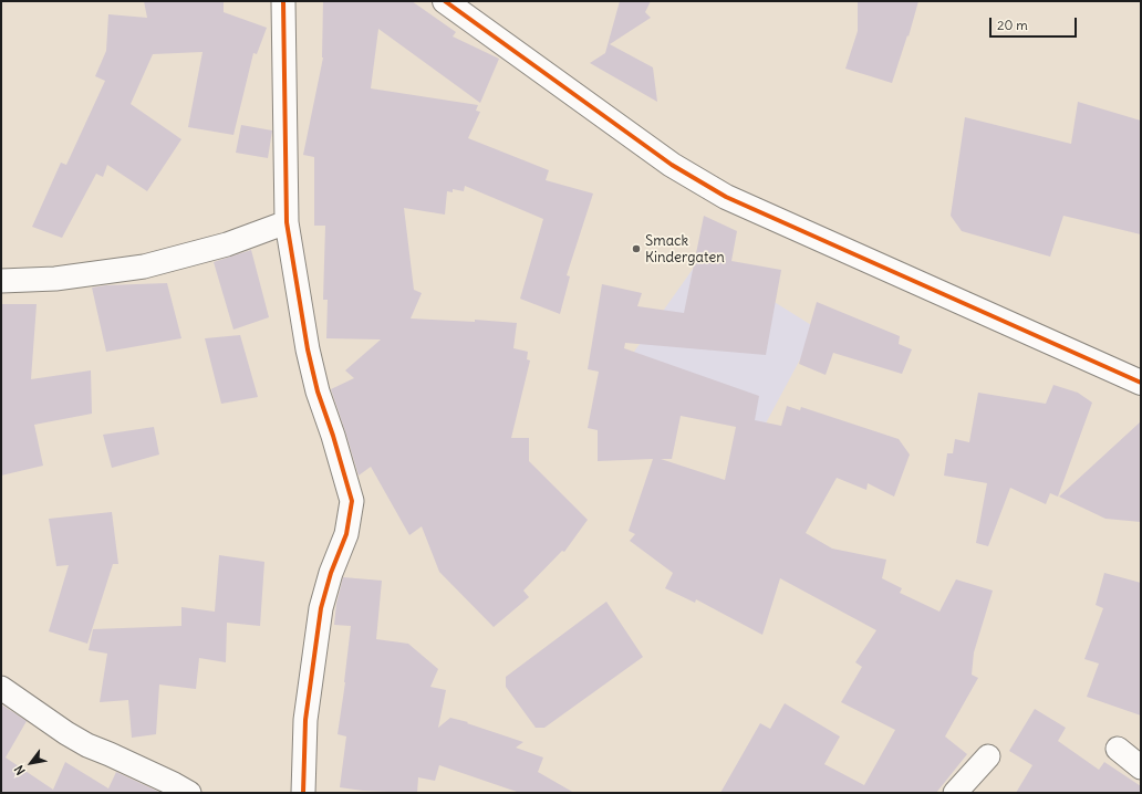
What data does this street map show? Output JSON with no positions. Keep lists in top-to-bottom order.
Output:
{
  "places": ["Smack Kindergaten"],
  "scale_bar": "20 m",
  "north": "bottom left"
}
